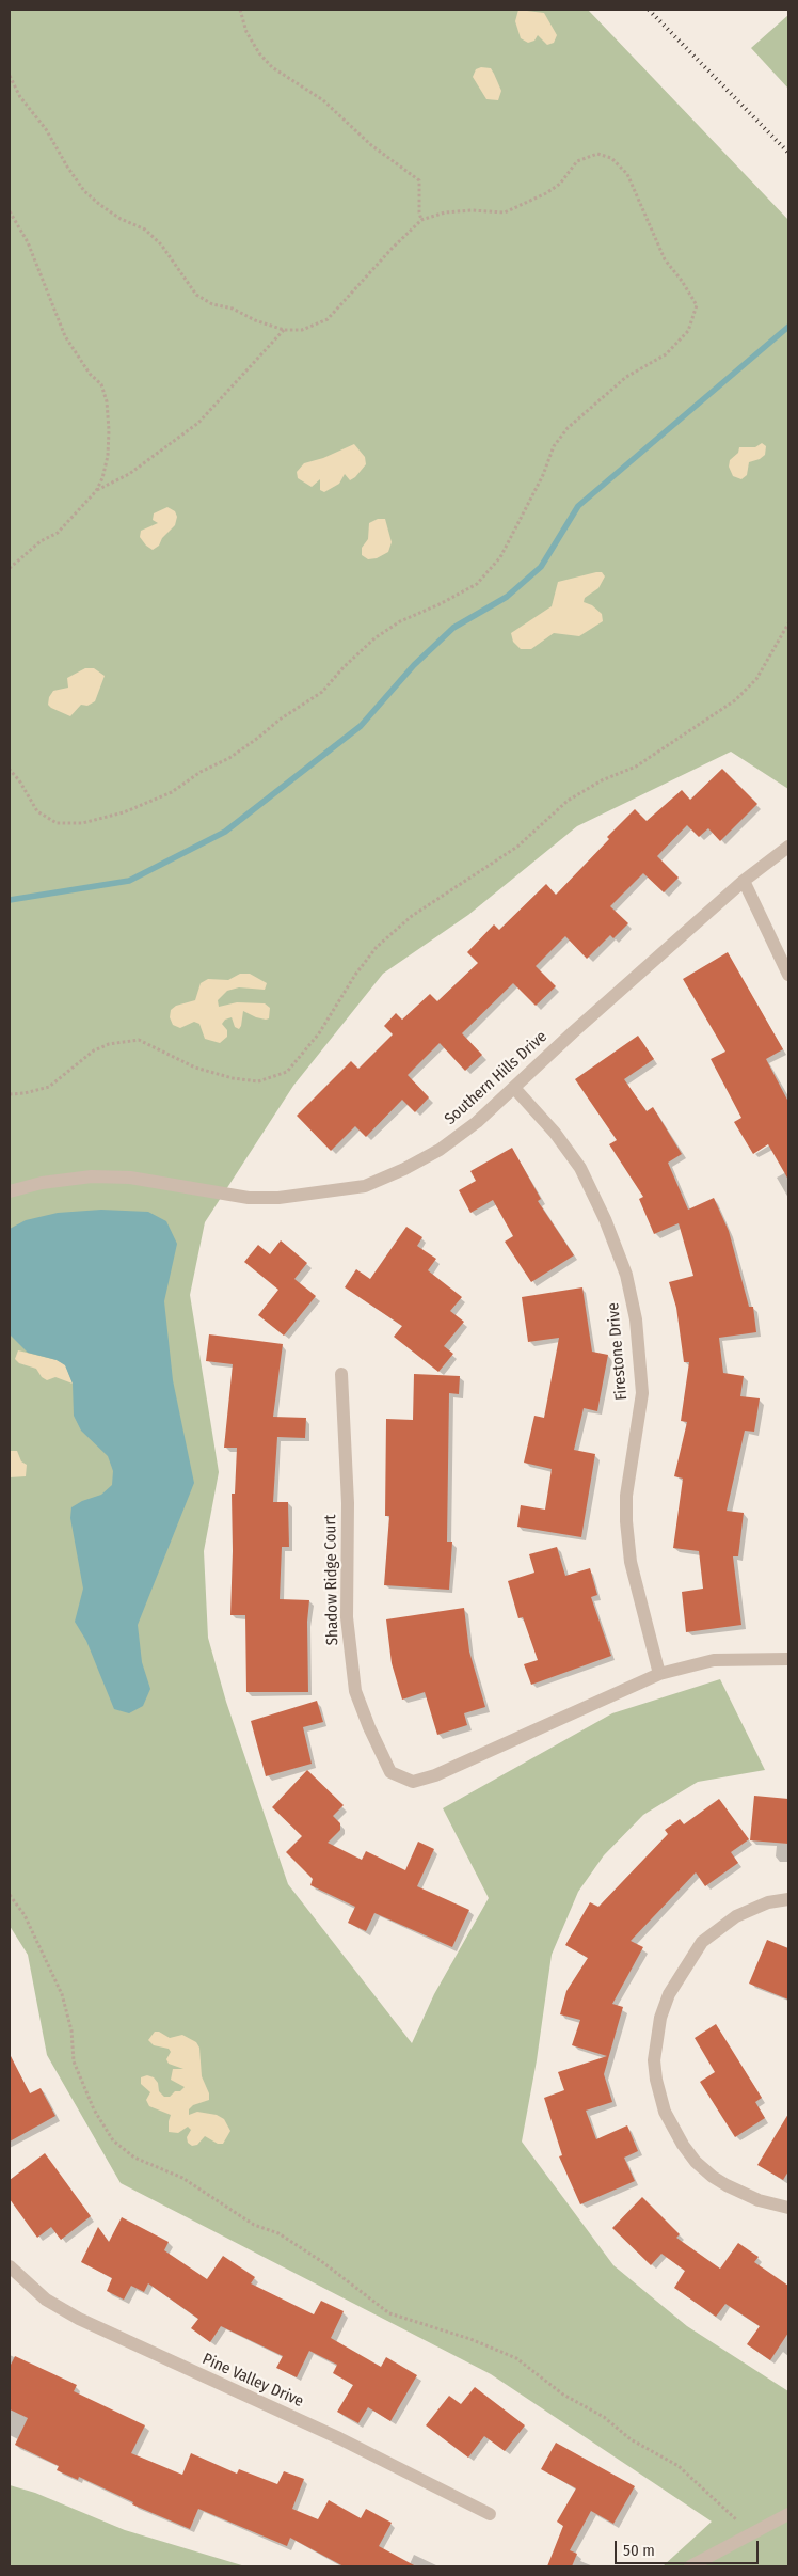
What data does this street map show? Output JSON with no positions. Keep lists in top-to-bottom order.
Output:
{
  "streets": {
    "street": [
      "Southern Hills Drive",
      "Firestone Drive",
      "Shadow Ridge Court",
      "Pine Valley Drive"
    ]
  },
  "crossings": [
    ["Southern Hills Drive", "Firestone Drive"],
    ["Firestone Drive", "Shadow Ridge Court"]
  ],
  "scale_bar": "50 m"
}
